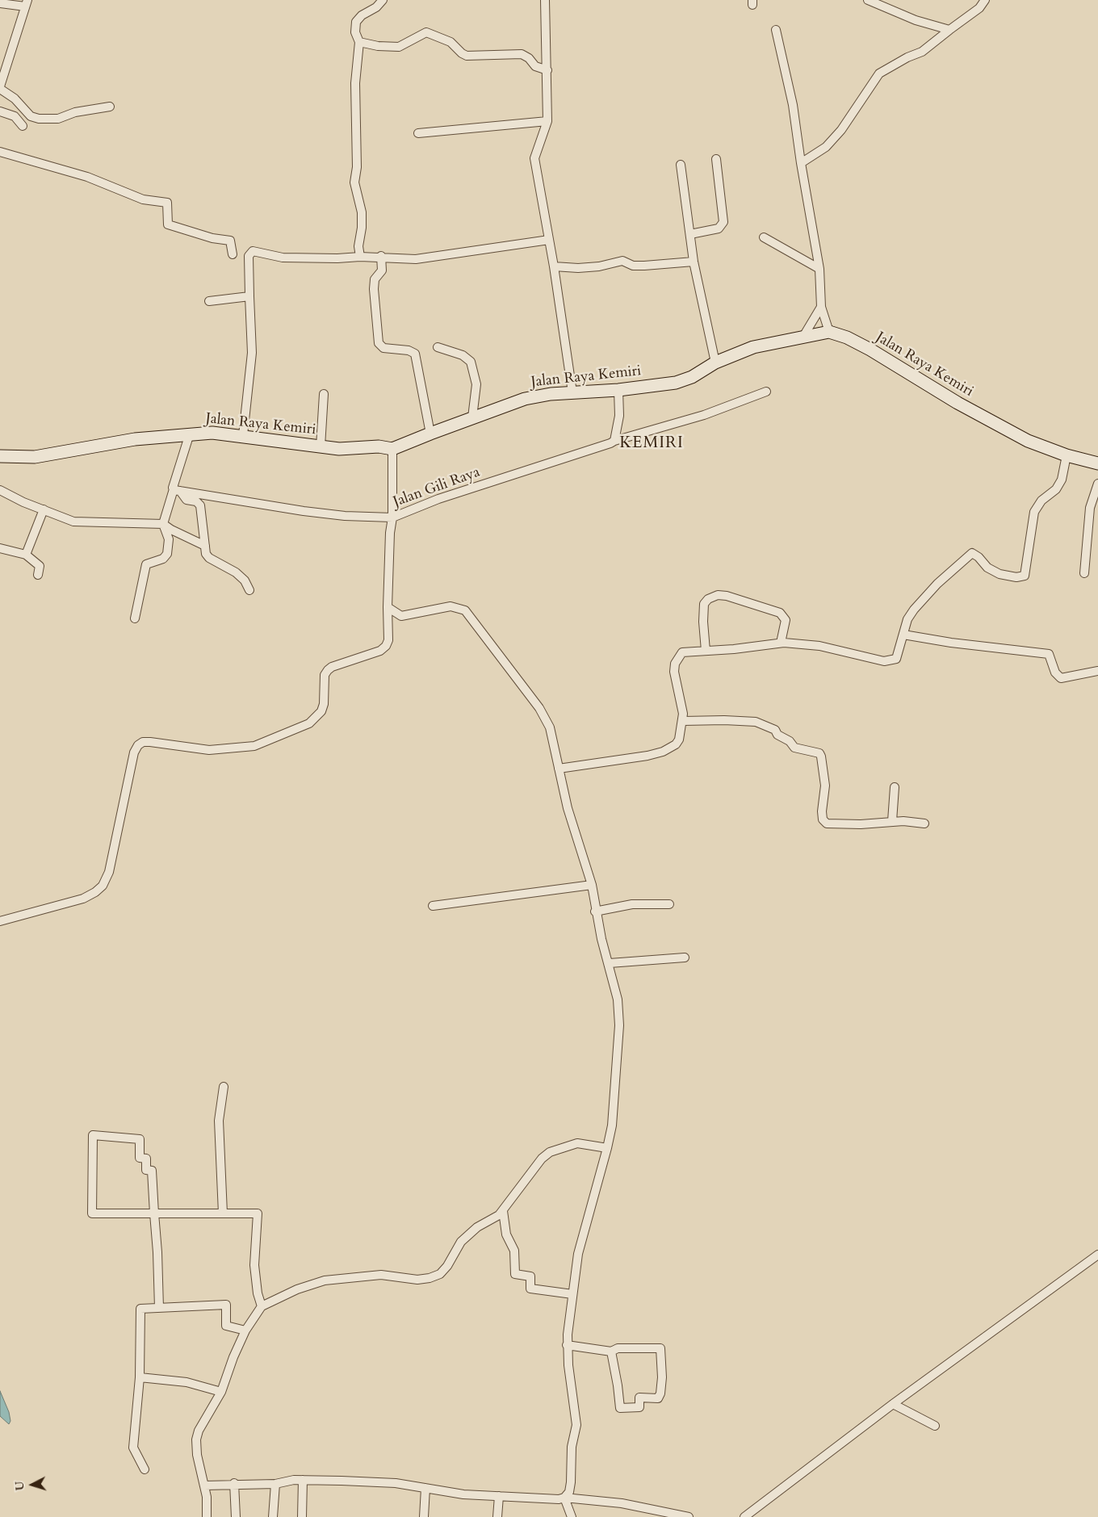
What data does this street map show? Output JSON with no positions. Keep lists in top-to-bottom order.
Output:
{
  "streets": {
    "street": ["Jalan Raya Kemiri", "Jalan Gili Raya"]
  },
  "districts": ["KEMIRI"],
  "north": "left"
}
